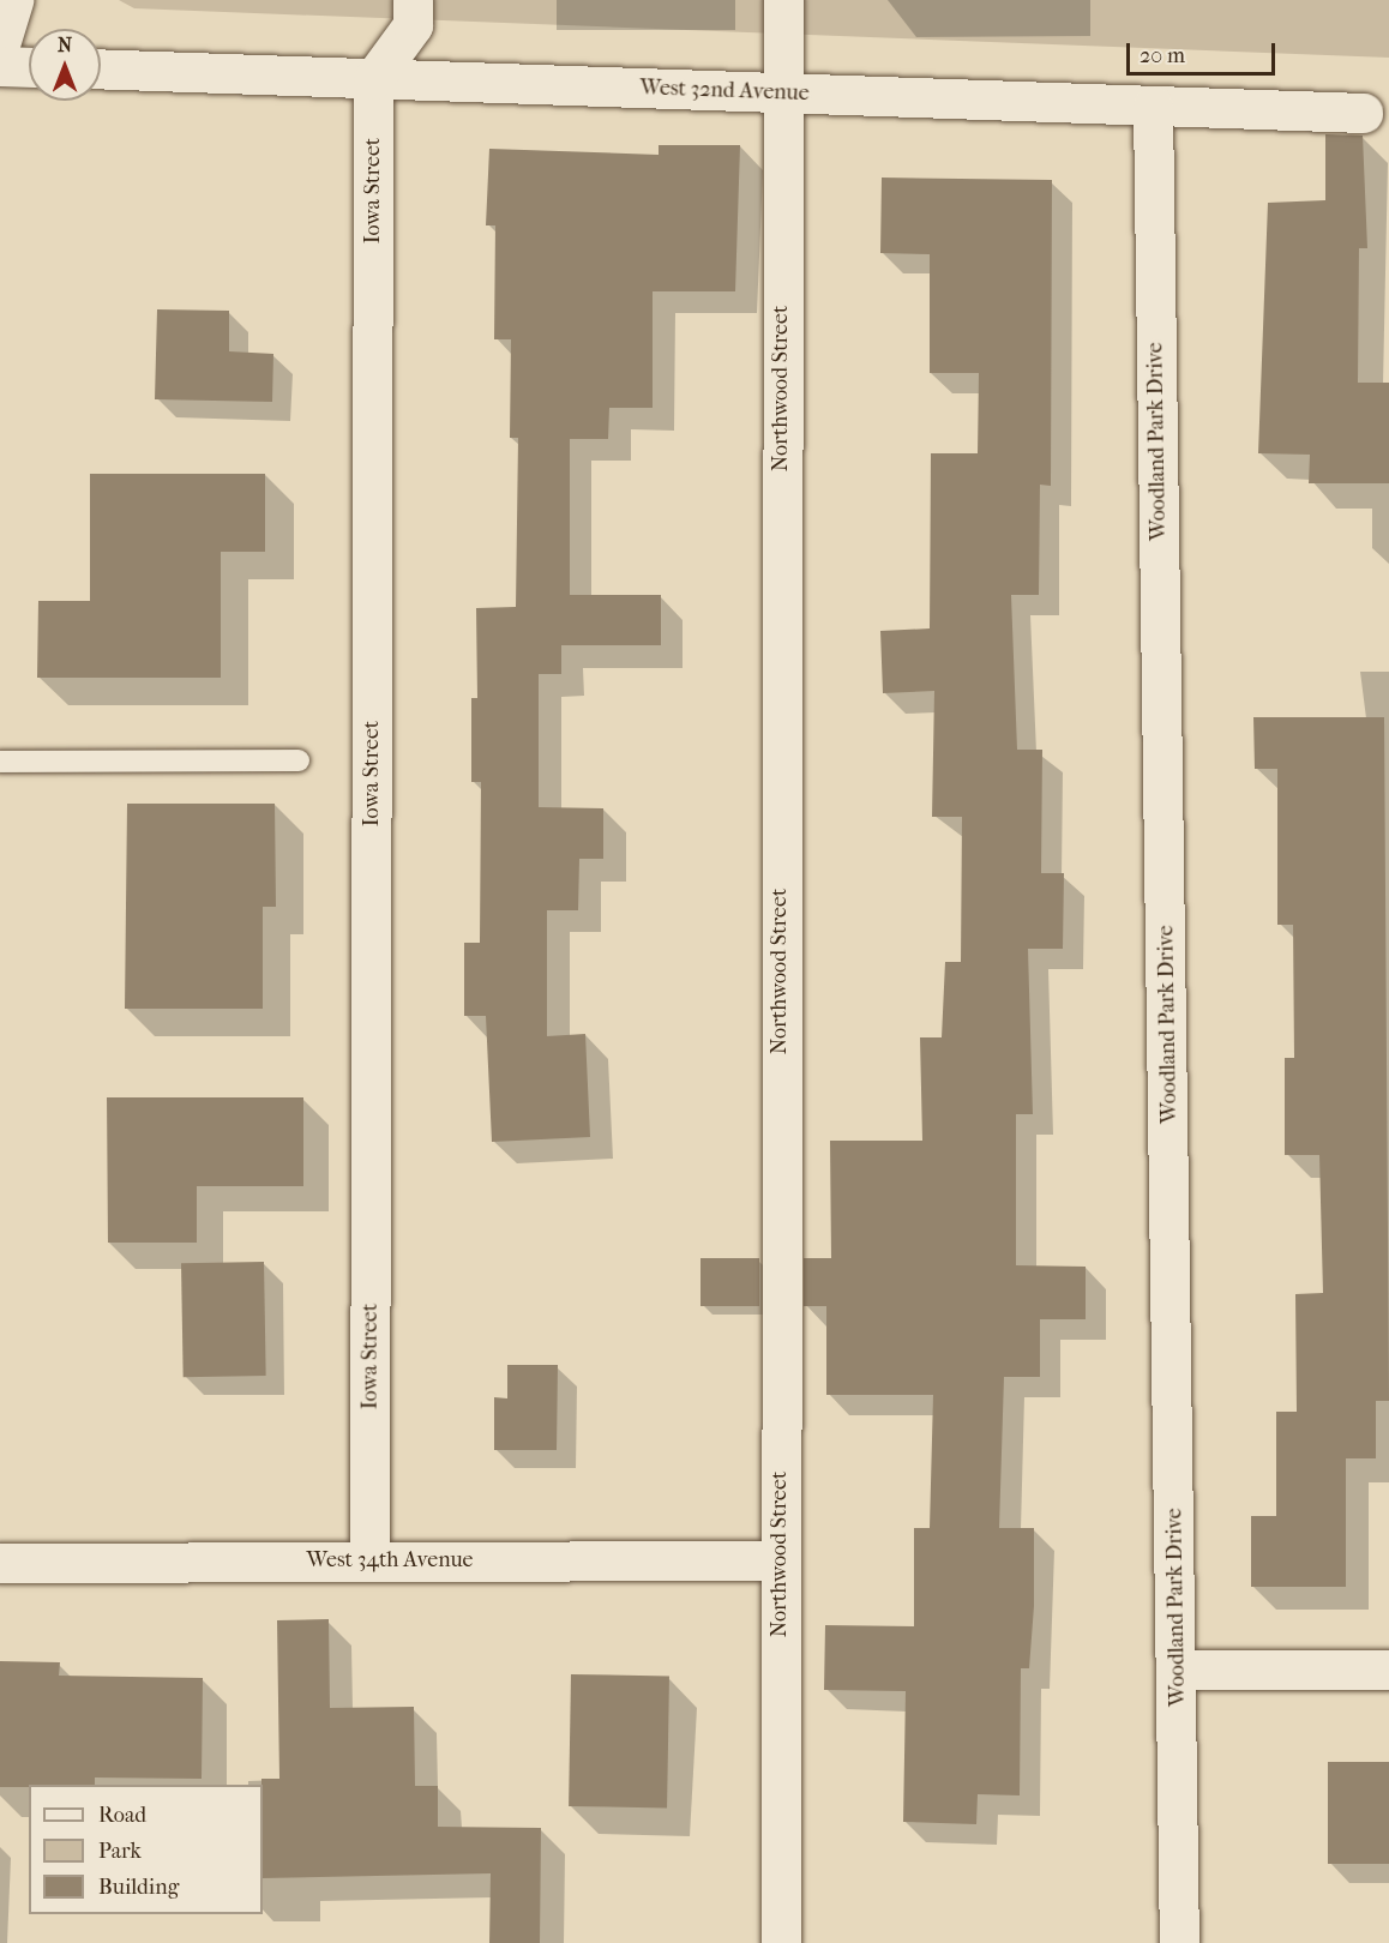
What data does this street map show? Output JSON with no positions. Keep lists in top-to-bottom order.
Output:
{
  "streets": {
    "street": [
      "West 32nd Avenue",
      "Iowa Street",
      "Northwood Street",
      "Woodland Park Drive",
      "West 34th Avenue"
    ]
  },
  "crossings": [
    ["West 32nd Avenue", "Iowa Street"],
    ["West 32nd Avenue", "Northwood Street"],
    ["West 32nd Avenue", "Woodland Park Drive"],
    ["Iowa Street", "West 34th Avenue"],
    ["Northwood Street", "West 34th Avenue"]
  ],
  "legend": ["Road", "Park", "Building"],
  "scale_bar": "20 m",
  "north": "top"
}
